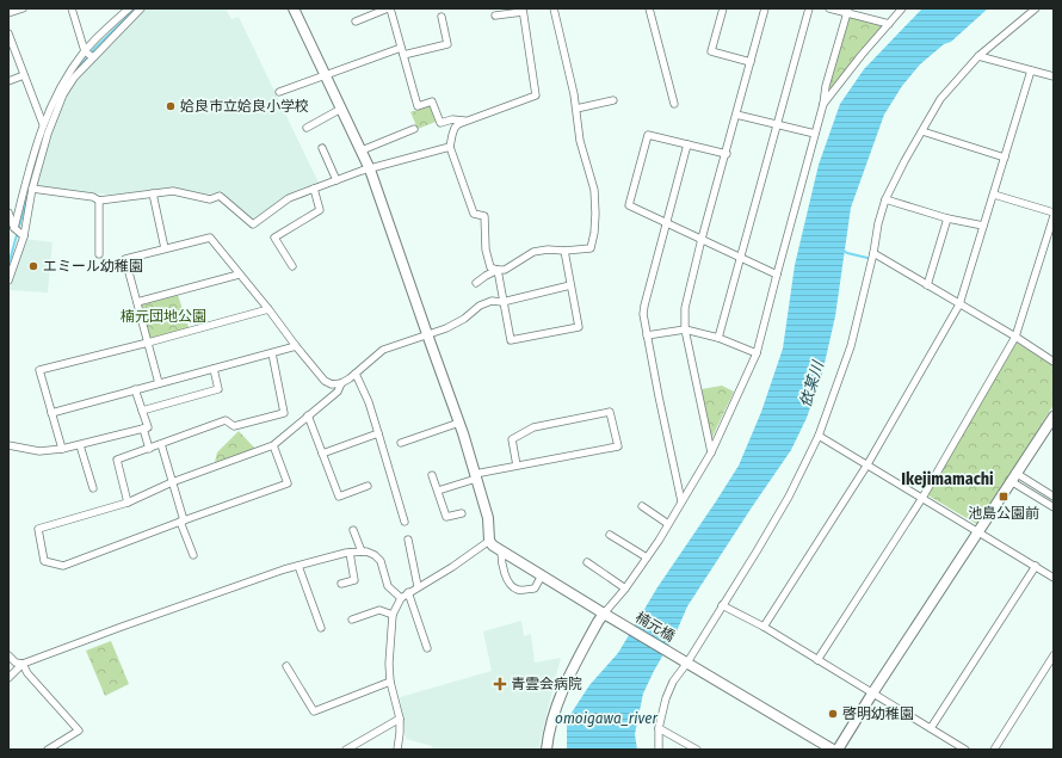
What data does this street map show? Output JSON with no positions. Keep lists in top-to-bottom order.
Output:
{
  "streets": {
    "street": ["楠元橋"]
  },
  "districts": ["Ikejimamachi"],
  "water": ["依某川", "omoigawa_river"],
  "parks": ["楠元団地公園"],
  "places": {
    "other": ["姶良市立姶良小学校", "エミール幼稚園", "啓明幼稚園"],
    "transit": ["池島公園前"],
    "health": ["青雲会病院"]
  }
}
